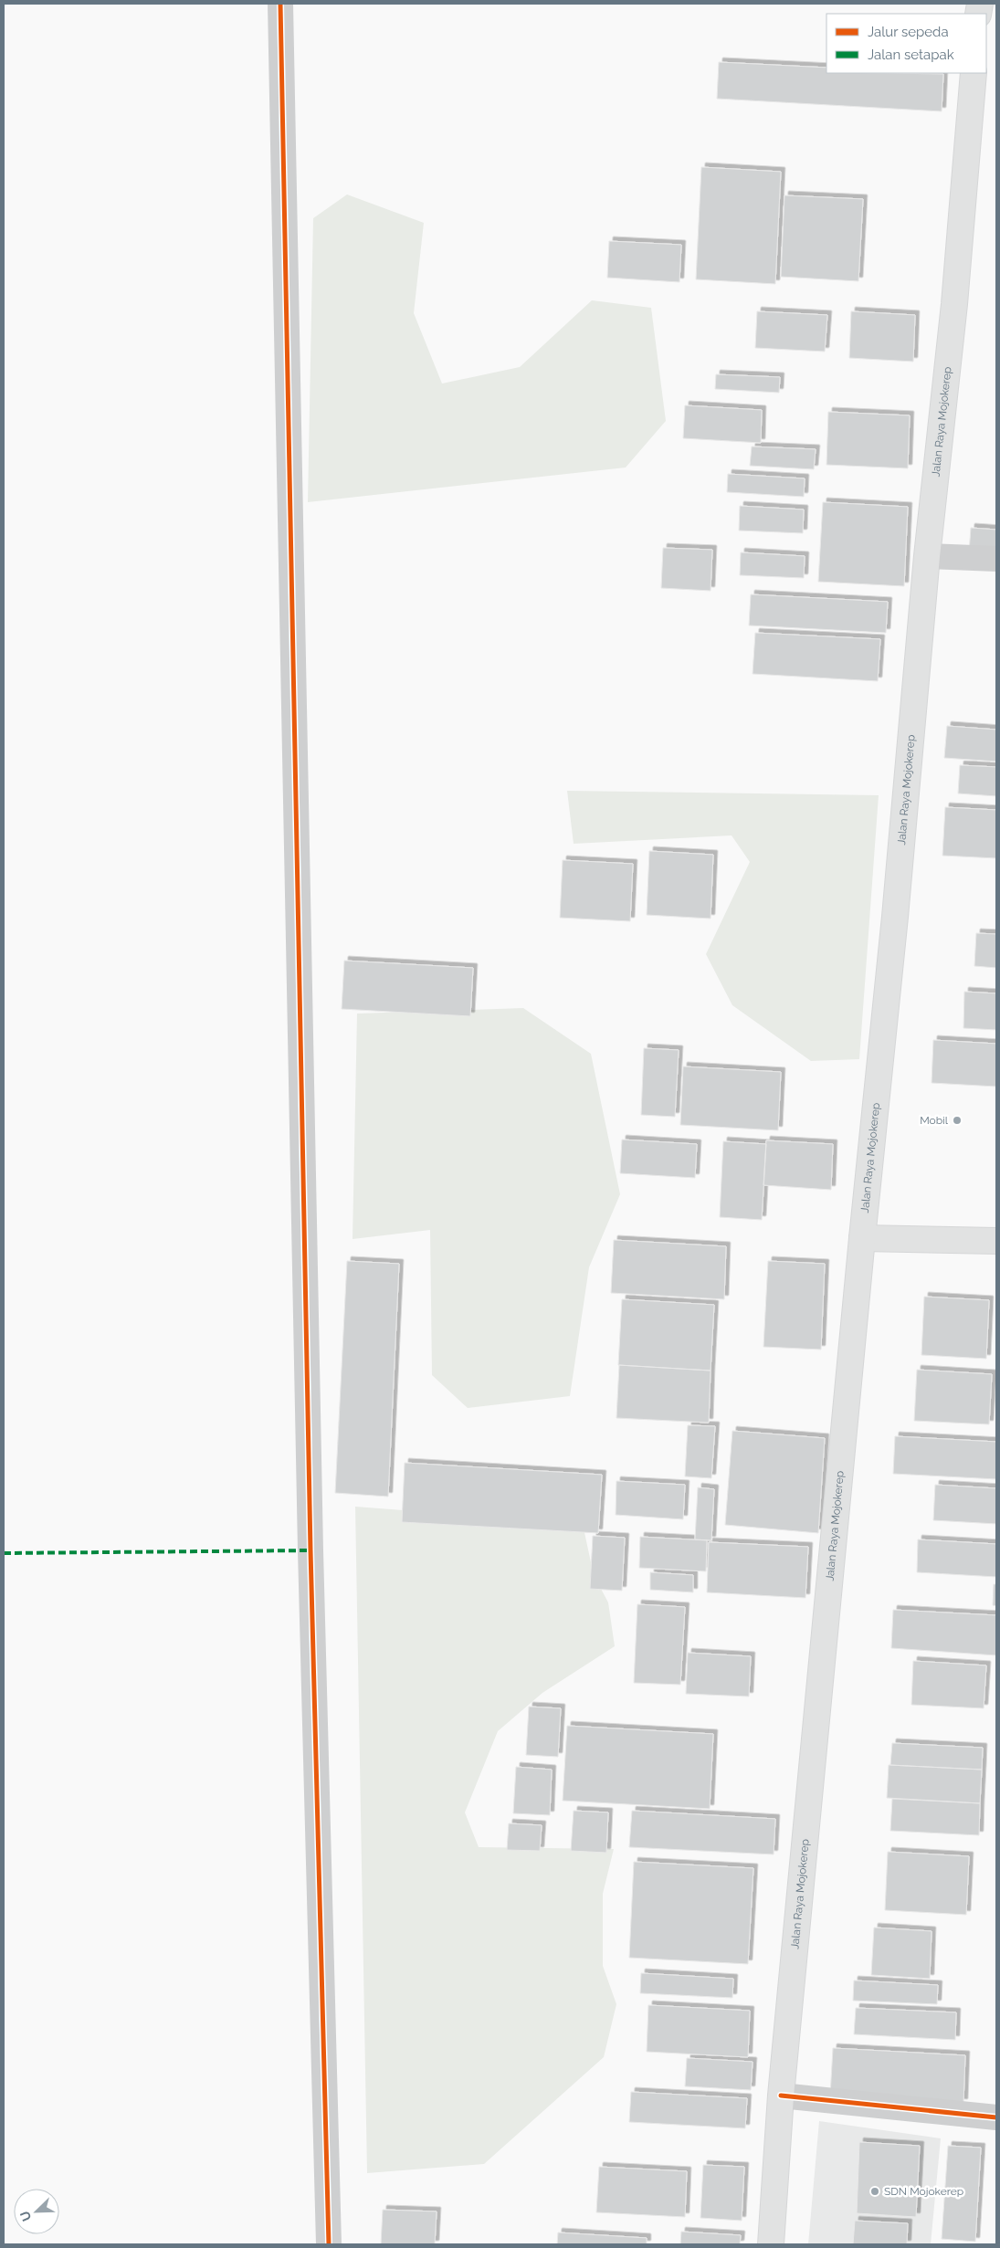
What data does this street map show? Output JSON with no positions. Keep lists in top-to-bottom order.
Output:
{
  "streets": {
    "main road": ["Jalan Raya Mojokerep"]
  },
  "places": ["Mobil", "SDN Mojokerep"],
  "legend": ["Jalur sepeda", "Jalan setapak"],
  "north": "bottom left"
}
